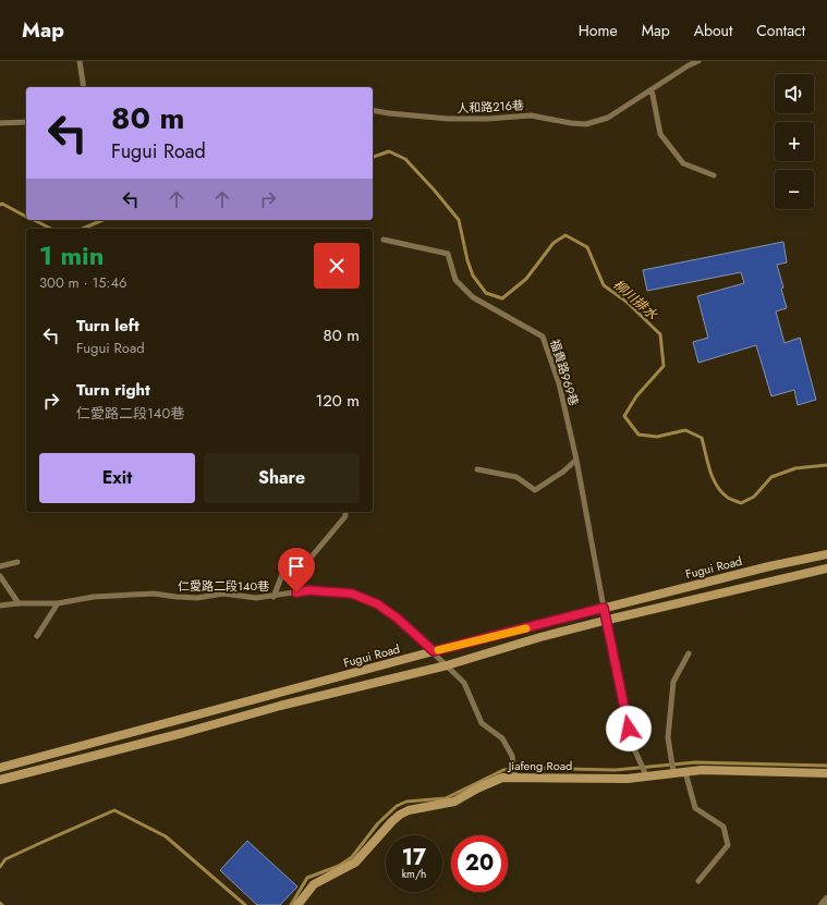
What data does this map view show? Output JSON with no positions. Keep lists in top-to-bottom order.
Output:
{
  "streets": {
    "street": ["Fugui Road", "Jiafeng Road"],
    "lane": ["人和路216巷", "福貴路969巷", "仁愛路二段140巷"]
  },
  "crossings": [
    ["福貴路969巷", "Fugui Road"],
    ["福貴路969巷", "Jiafeng Road"],
    ["Fugui Road", "仁愛路二段140巷"],
    ["仁愛路二段140巷", "Jiafeng Road"]
  ],
  "water": ["柳川排水"],
  "page": {
    "header": "Map",
    "nav": [
      "Home",
      "Map",
      "About",
      "Contact"
    ],
    "map_buttons": ["+", "−"],
    "turn": ["80 m", "Fugui Road"],
    "heading": ["1 min", "300 m · 15:46"],
    "list": [
      {
        "name": "Turn left",
        "note": "Fugui Road",
        "value": "80 m"
      },
      {
        "name": "Turn right",
        "note": "仁愛路二段140巷",
        "value": "120 m"
      }
    ],
    "buttons": ["Exit", "Share"],
    "speed": "17 km/h",
    "limit": "20"
  }
}
